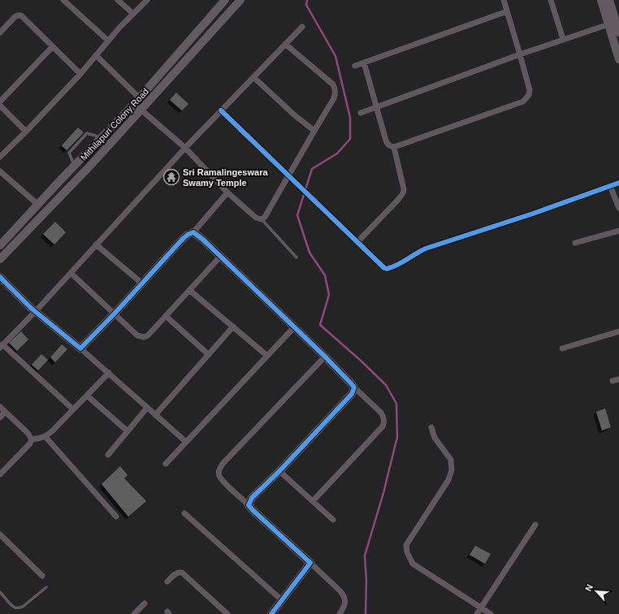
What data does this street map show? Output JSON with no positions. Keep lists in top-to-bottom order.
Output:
{
  "streets": {
    "street": ["Mithilapuri Colony Road"]
  },
  "places": {
    "temple": ["Sri Ramalingeswara Swamy Temple"]
  },
  "north": "top left"
}
